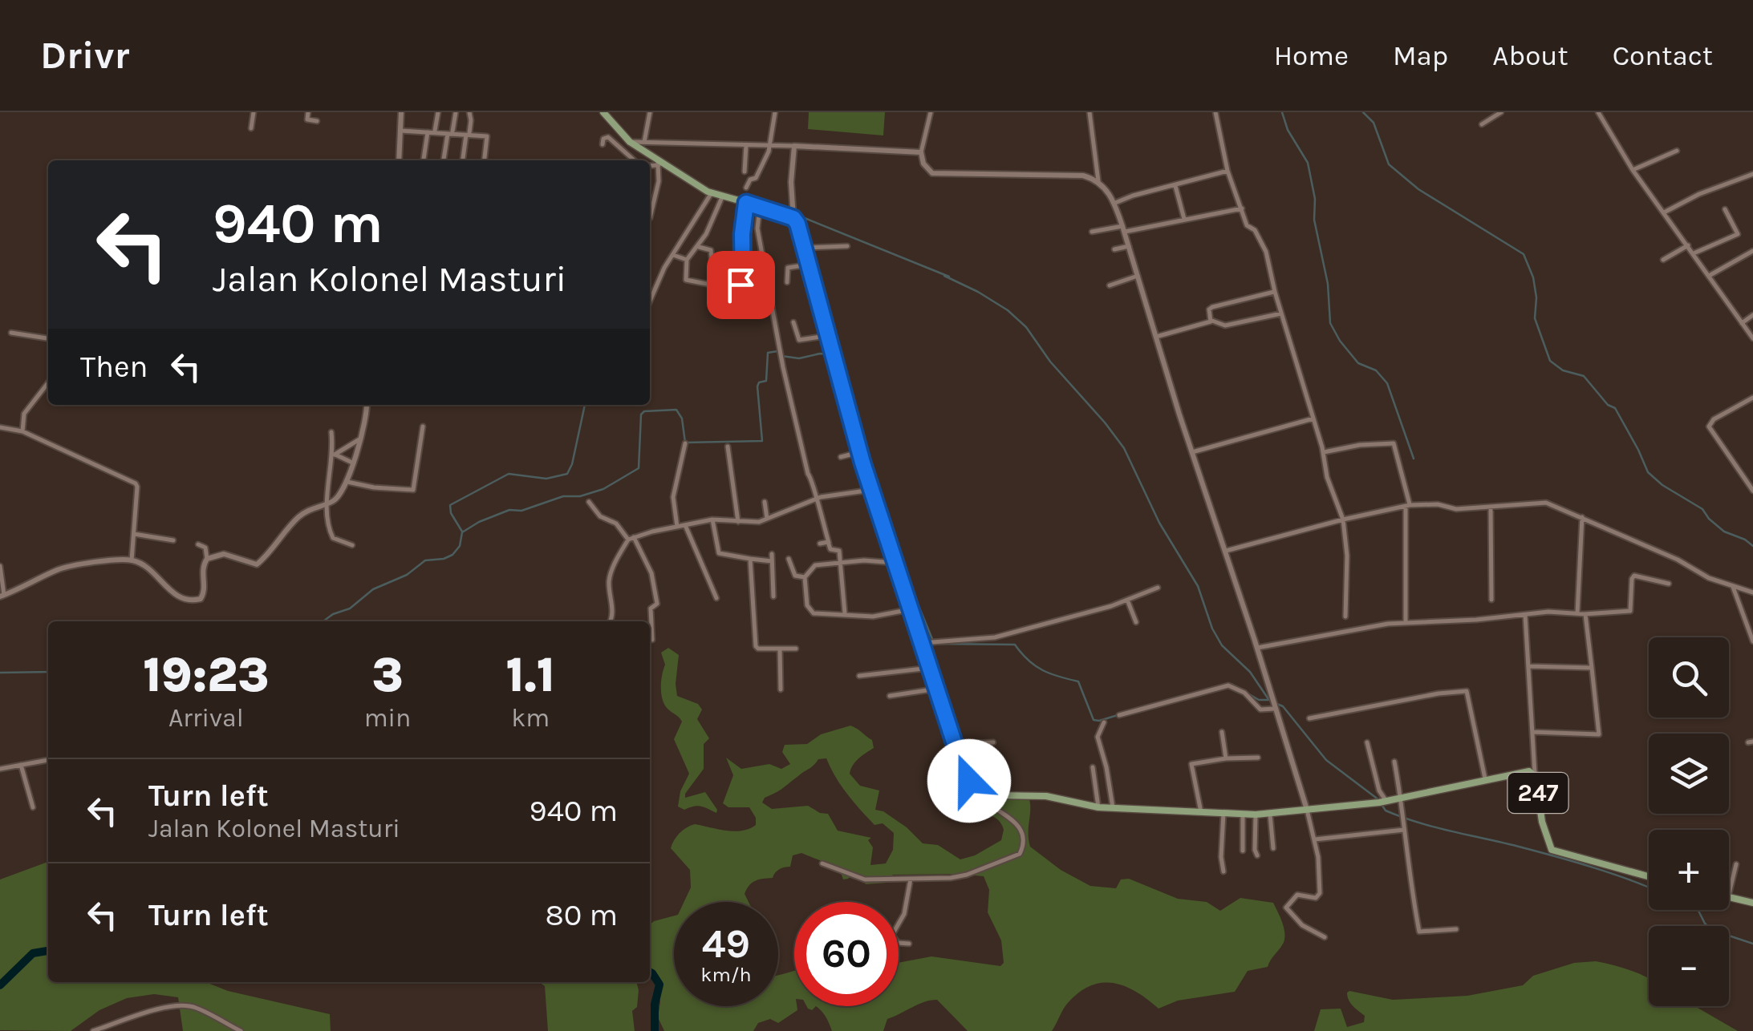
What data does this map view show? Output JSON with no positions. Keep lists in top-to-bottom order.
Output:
{
  "streets": {
    "main road": ["247"]
  },
  "page": {
    "header": "Drivr",
    "nav": [
      "Home",
      "Map",
      "About",
      "Contact"
    ],
    "turn": ["940 m", "Jalan Kolonel Masturi"],
    "then": "Then",
    "eta": [
      "19:23",
      "Arrival",
      "3",
      "min",
      "1.1",
      "km"
    ],
    "map_buttons": ["+", "−"],
    "list": [
      {
        "name": "Turn left",
        "note": "Jalan Kolonel Masturi",
        "value": "940 m"
      },
      {
        "name": "Turn left",
        "value": "80 m"
      }
    ],
    "speed": "49 km/h",
    "limit": "60"
  }
}
